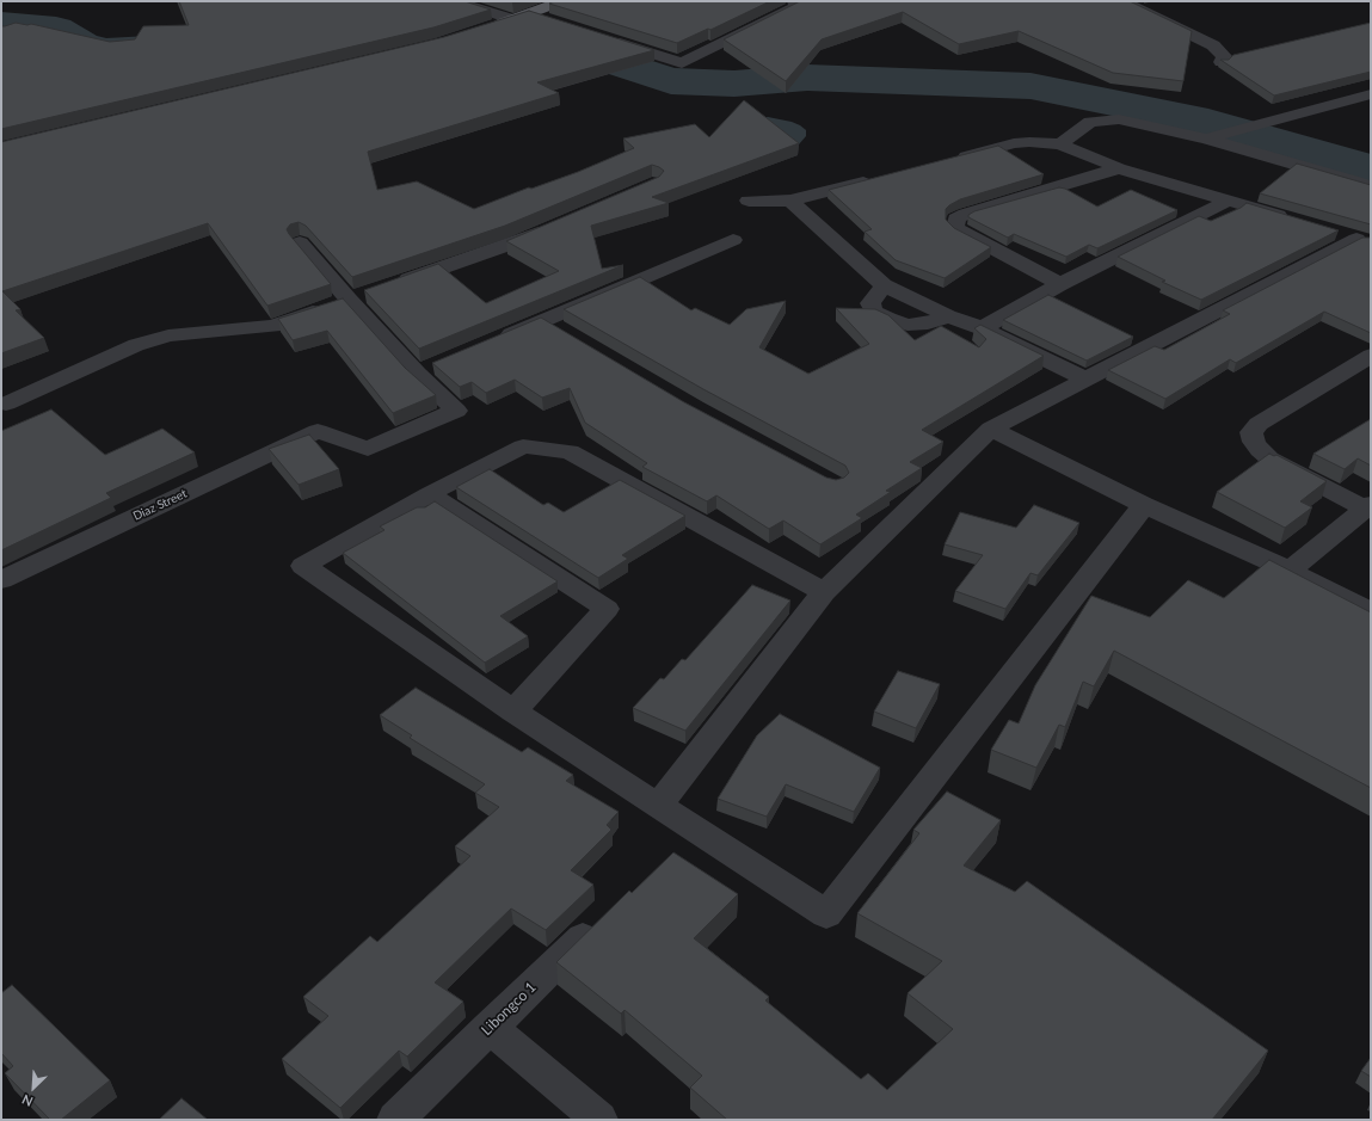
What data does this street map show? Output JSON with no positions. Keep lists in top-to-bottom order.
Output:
{
  "streets": {
    "street": ["Diaz Street", "Libongco 1"]
  },
  "north": "bottom left"
}
